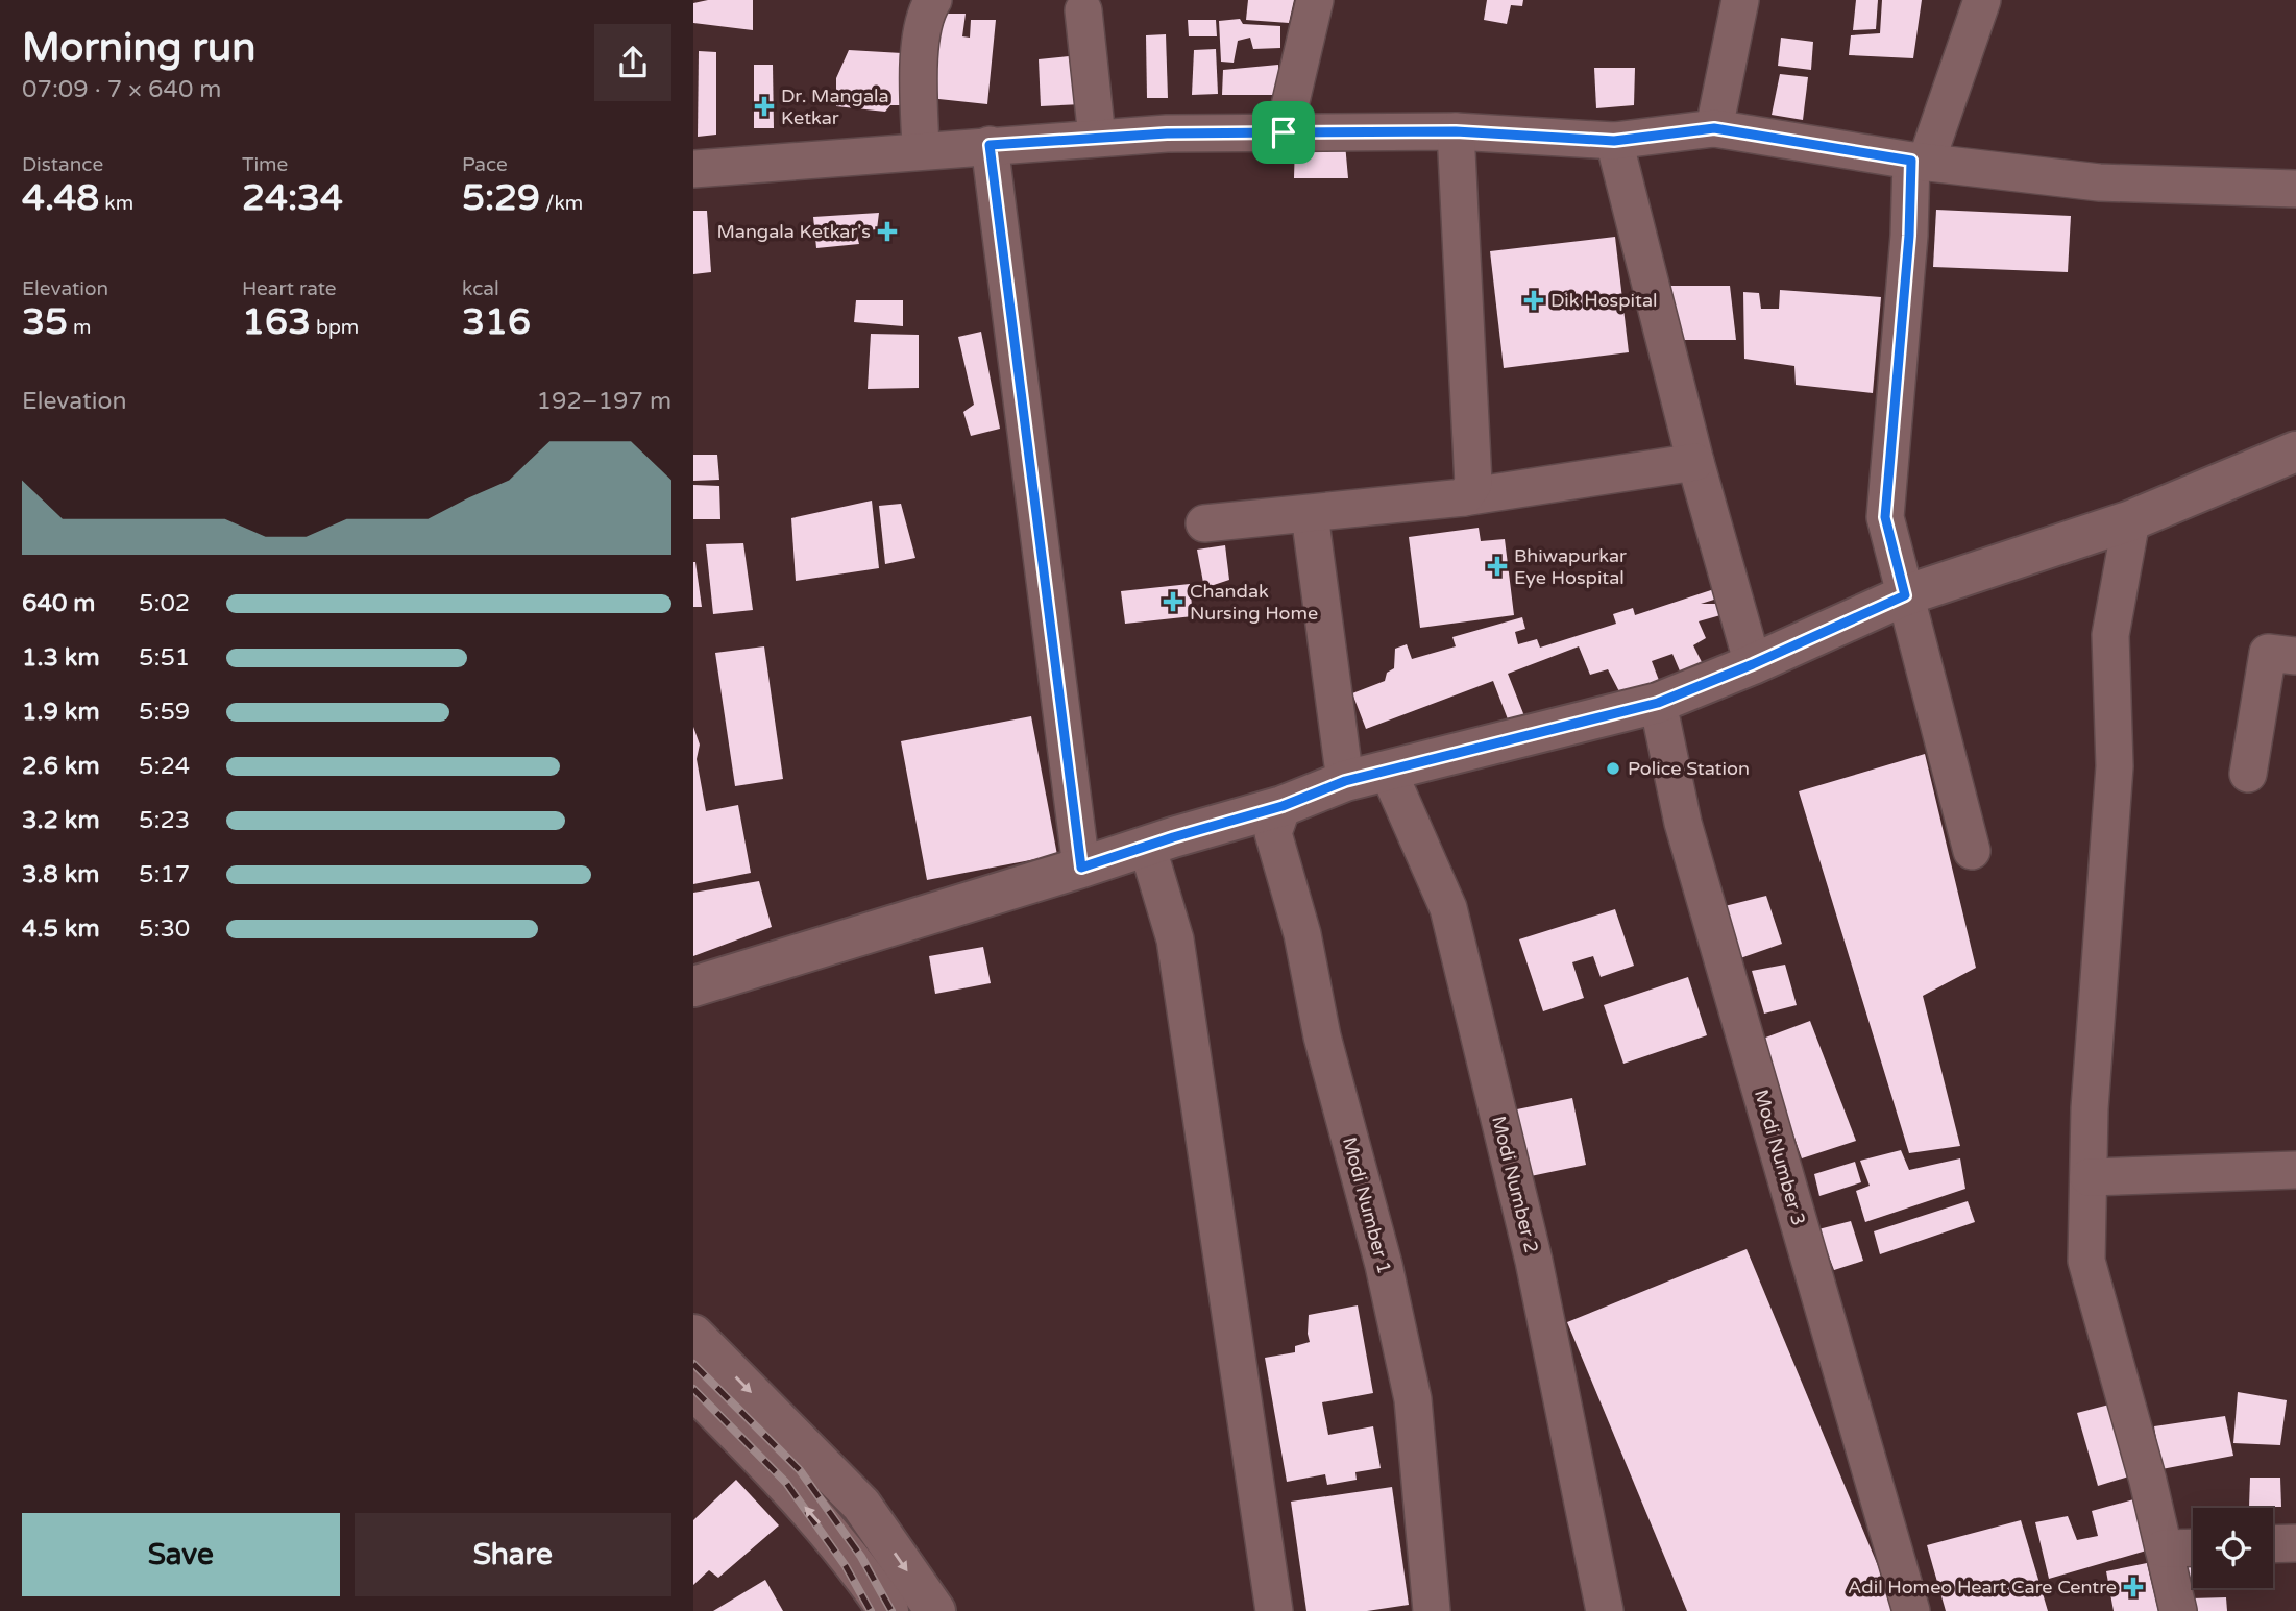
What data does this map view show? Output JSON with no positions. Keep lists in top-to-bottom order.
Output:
{
  "streets": {
    "street": ["Modi Number 3", "Modi Number 2", "Modi Number 1"]
  },
  "places": {
    "health": [
      "Dr. Mangala Ketkar",
      "Mangala Ketkar's",
      "Dik Hospital",
      "Bhiwapurkar Eye Hospital",
      "Chandak Nursing Home",
      "Adil Homeo Heart Care Centre"
    ],
    "other": ["Police Station"]
  },
  "page": {
    "heading": ["Morning run", "07:09 · 7 × 640 m"],
    "stats": [
      ["Distance", "4.48 km"],
      ["Time", "24:34"],
      ["Pace", "5:29 /km"],
      ["Elevation", "35 m"],
      ["Heart rate", "163 bpm"],
      ["kcal", "316"]
    ],
    "chart": ["Elevation", "192–197 m"],
    "list": [
      {
        "name": "640 m",
        "note": "5:02"
      },
      {
        "name": "1.3 km",
        "note": "5:51"
      },
      {
        "name": "1.9 km",
        "note": "5:59"
      },
      {
        "name": "2.6 km",
        "note": "5:24"
      },
      {
        "name": "3.2 km",
        "note": "5:23"
      },
      {
        "name": "3.8 km",
        "note": "5:17"
      },
      {
        "name": "4.5 km",
        "note": "5:30"
      }
    ],
    "buttons": ["Save", "Share"]
  }
}
